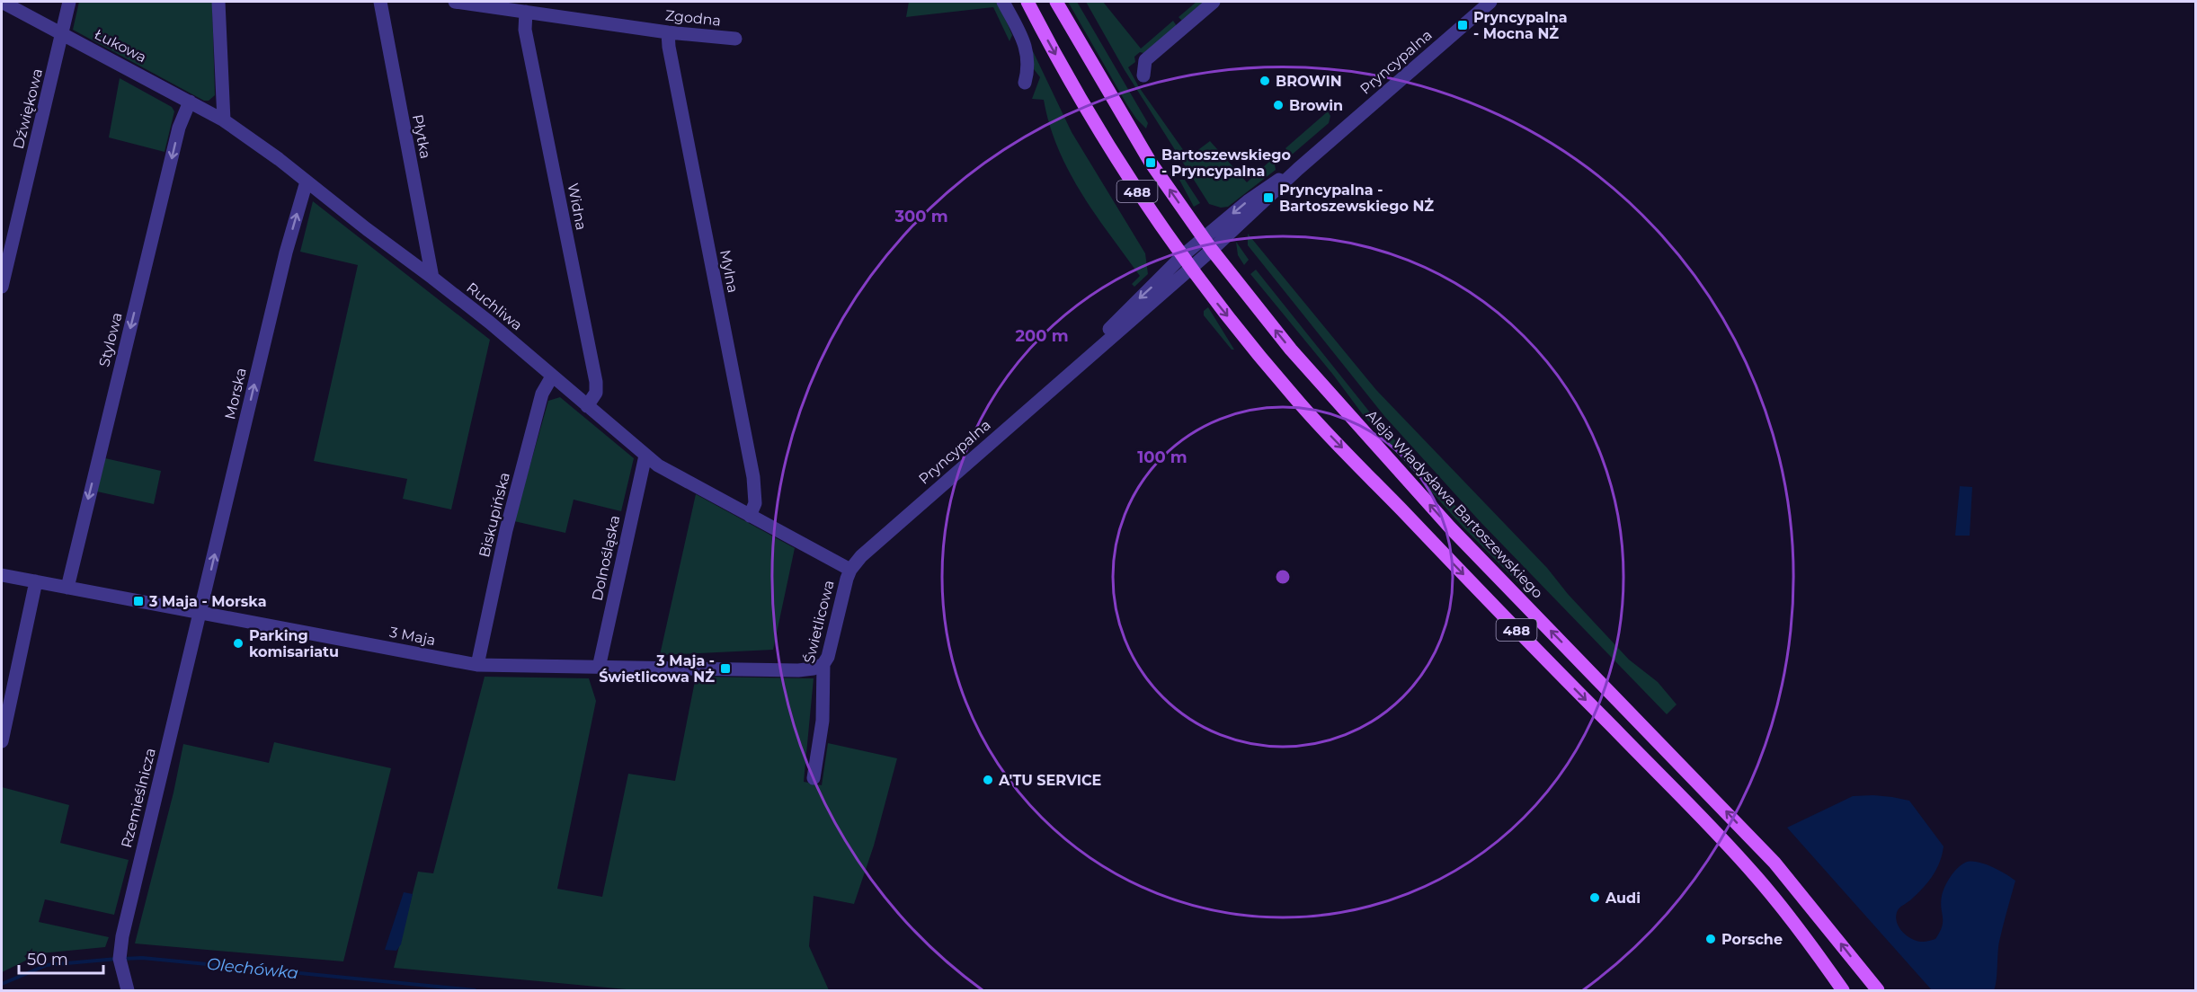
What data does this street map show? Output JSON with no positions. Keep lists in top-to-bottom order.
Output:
{
  "streets": {
    "main road": ["488", "Aleja Władysława Bartoszewskiego"],
    "street": [
      "Zgodna",
      "Łukowa",
      "Pryncypalna",
      "Dźwiękowa",
      "Płytka",
      "Widna",
      "Mylna",
      "Ruchliwa",
      "Stylowa",
      "Morska",
      "Biskupińska",
      "Dolnośląska",
      "Świetlicowa",
      "3 Maja",
      "Rzemieślnicza"
    ]
  },
  "crossings": [
    ["Zgodna", "Widna"],
    ["Zgodna", "Mylna"],
    ["Łukowa", "Dźwiękowa"],
    ["Łukowa", "Ruchliwa"],
    ["Łukowa", "Stylowa"],
    ["Pryncypalna", "488"],
    ["Pryncypalna", "Ruchliwa"],
    ["Pryncypalna", "Aleja Władysława Bartoszewskiego"],
    ["Pryncypalna", "Świetlicowa"],
    ["Płytka", "Ruchliwa"],
    ["Widna", "Ruchliwa"],
    ["Mylna", "Ruchliwa"],
    ["Ruchliwa", "Morska"],
    ["Ruchliwa", "Biskupińska"],
    ["Ruchliwa", "Dolnośląska"],
    ["Ruchliwa", "Świetlicowa"],
    ["Stylowa", "3 Maja"],
    ["Morska", "3 Maja"],
    ["Morska", "Rzemieślnicza"],
    ["Biskupińska", "3 Maja"],
    ["Dolnośląska", "3 Maja"],
    ["Świetlicowa", "3 Maja"],
    ["3 Maja", "Rzemieślnicza"]
  ],
  "one_way": ["Stylowa", "Morska"],
  "water": ["Olechówka"],
  "places": {
    "transit": [
      "Pryncypalna - Mocna NŻ",
      "Bartoszewskiego - Pryncypalna",
      "Pryncypalna - Bartoszewskiego NŻ",
      "3 Maja - Morska",
      "3 Maja - Świetlicowa NŻ"
    ],
    "other": [
      "BROWIN",
      "Browin",
      "Parking komisariatu",
      "A'TU SERVICE",
      "Audi",
      "Porsche"
    ]
  },
  "scale_bar": "50 m",
  "rings": ["300 m", "200 m", "100 m"]
}
